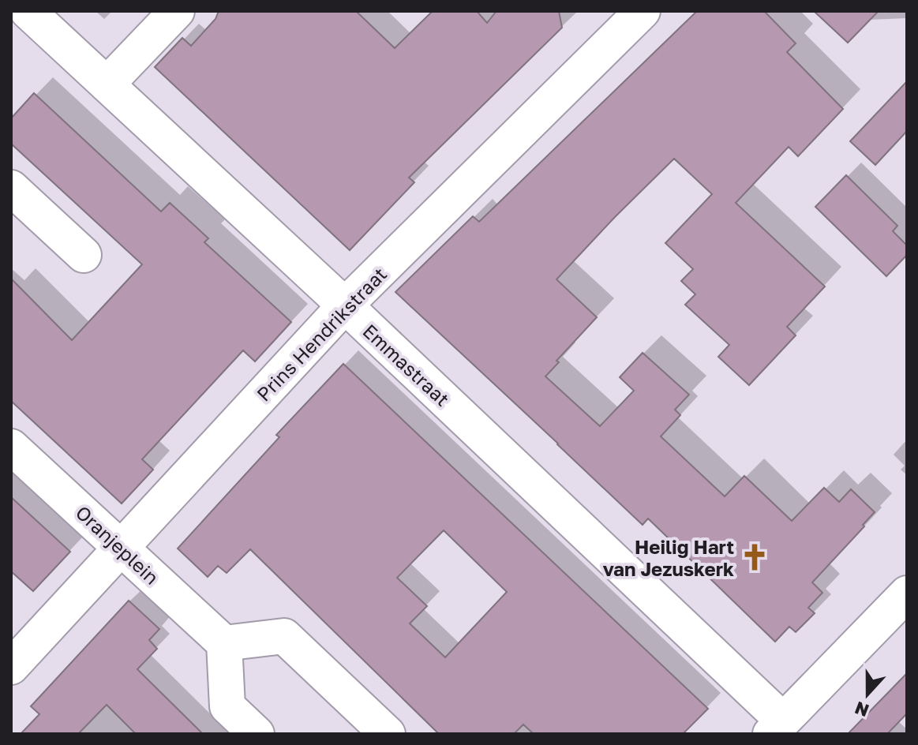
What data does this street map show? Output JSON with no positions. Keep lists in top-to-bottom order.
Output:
{
  "streets": {
    "street": ["Prins Hendrikstraat", "Emmastraat", "Oranjeplein"]
  },
  "crossings": [
    ["Prins Hendrikstraat", "Emmastraat"],
    ["Prins Hendrikstraat", "Oranjeplein"]
  ],
  "places": {
    "church": ["Heilig Hart van Jezuskerk"]
  },
  "north": "bottom"
}
